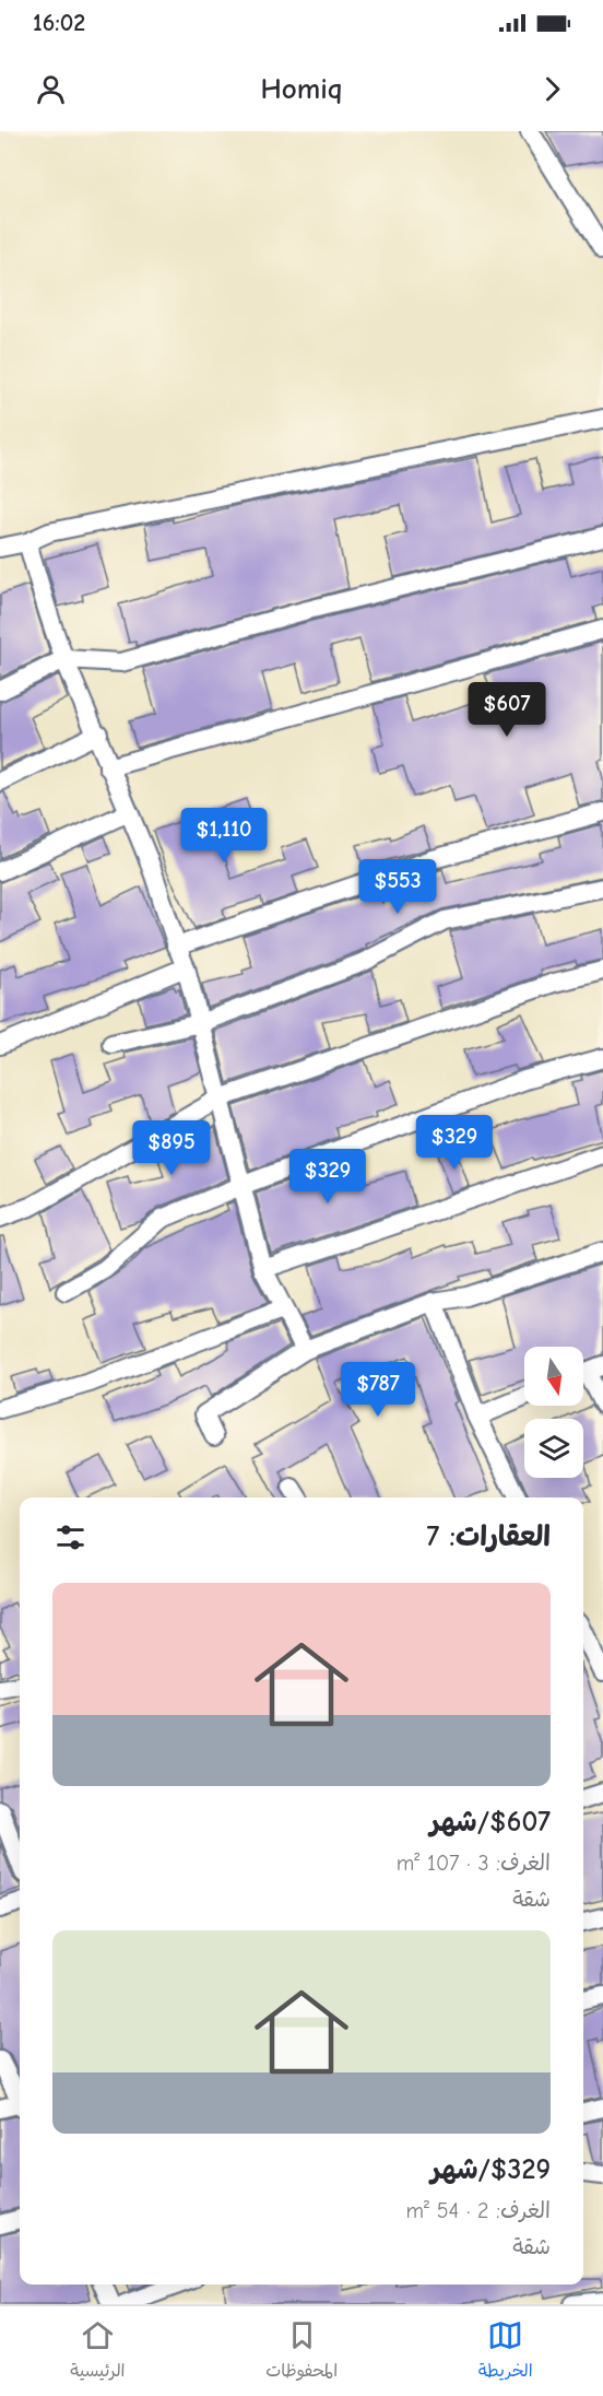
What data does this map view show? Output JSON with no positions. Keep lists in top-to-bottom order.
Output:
{
  "north": "bottom",
  "page": {
    "status": "16:02",
    "header": "Homiq",
    "price": [
      "$607",
      "$1,110",
      "$553",
      "$329",
      "$895",
      "$329",
      "$787"
    ],
    "heading": "العقارات: 7",
    "list": [
      {
        "name": "$607/شهر",
        "note": "الغرف: 3 · 107 m² · شقة"
      },
      {
        "name": "$329/شهر",
        "note": "الغرف: 2 · 54 m² · شقة"
      }
    ],
    "tabs": ["الخريطة", "المحفوظات", "الرئيسية"]
  }
}
